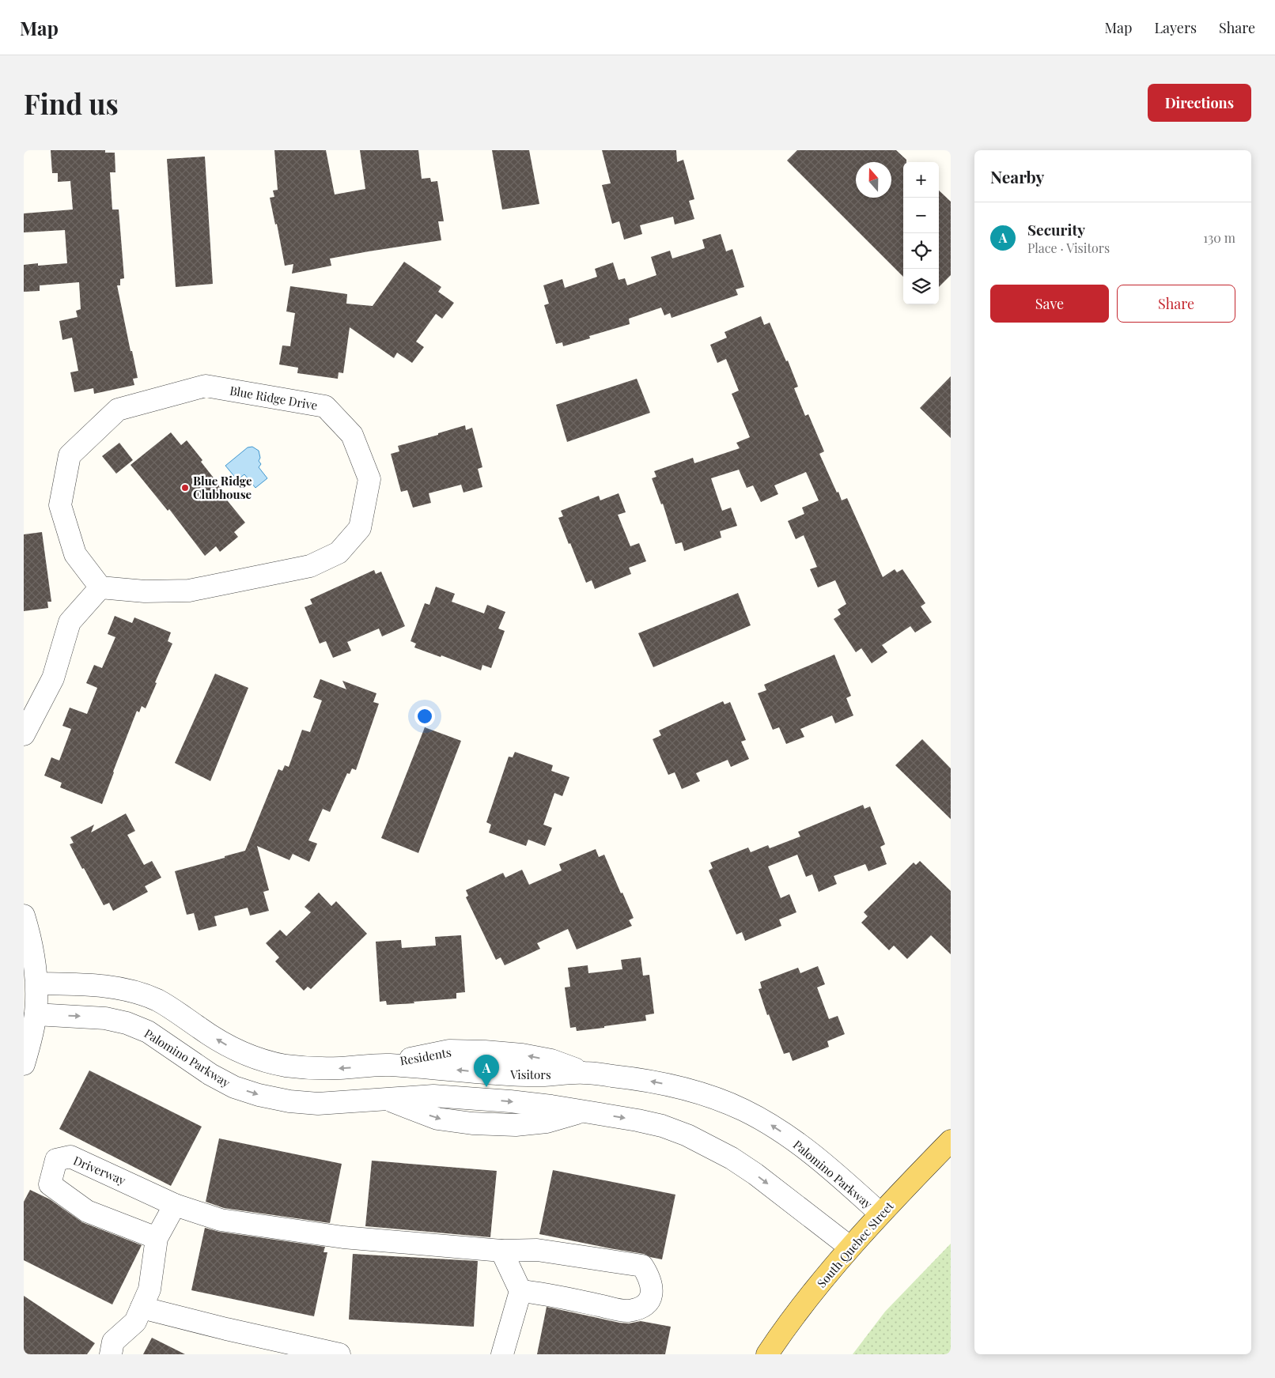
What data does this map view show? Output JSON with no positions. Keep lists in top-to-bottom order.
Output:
{
  "streets": {
    "main road": ["South Quebec Street"],
    "street": [
      "Blue Ridge Drive",
      "Palomino Parkway",
      "Visitors",
      "Driverway"
    ]
  },
  "crossings": [
    ["Palomino Parkway", "Visitors"],
    ["Palomino Parkway", "South Quebec Street"]
  ],
  "places": ["Blue Ridge Clubhouse"],
  "north": "top",
  "page": {
    "header": "Map",
    "nav": ["Map", "Layers", "Share"],
    "buttons": [
      "Directions",
      ["Save", "Share"]
    ],
    "title": "Find us",
    "heading": "Nearby",
    "map_buttons": ["+", "−"],
    "list": [
      {
        "mark": "A",
        "name": "Security",
        "note": "Place · Visitors",
        "value": "130 m"
      }
    ],
    "pins": "A"
  }
}
